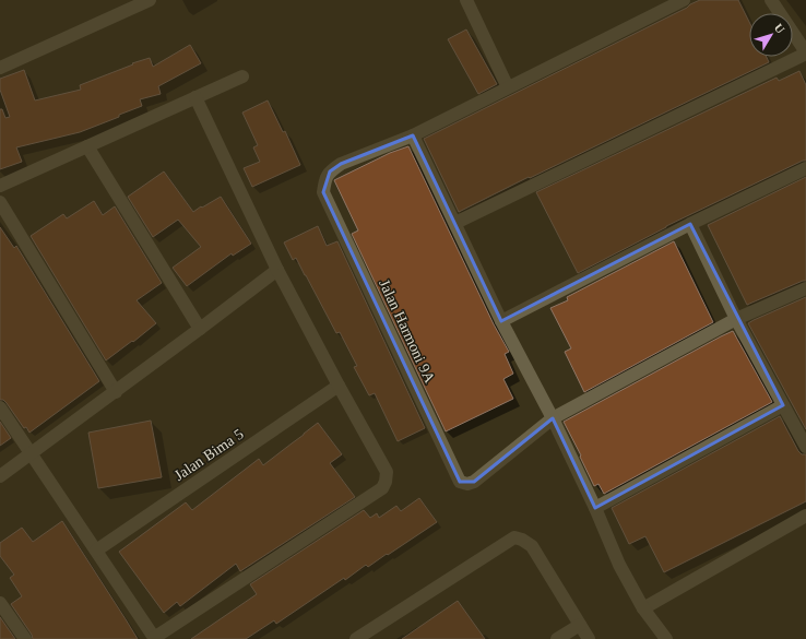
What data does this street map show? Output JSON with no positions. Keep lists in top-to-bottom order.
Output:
{
  "streets": {
    "street": ["Jalan Harmoni 9A", "Jalan Bima 5"]
  },
  "north": "top right"
}
